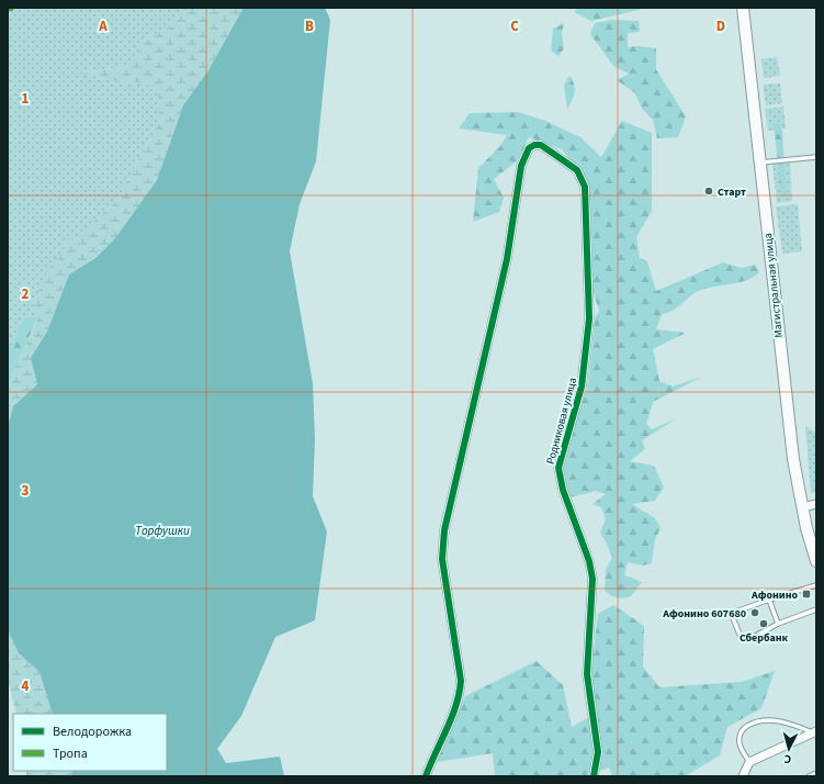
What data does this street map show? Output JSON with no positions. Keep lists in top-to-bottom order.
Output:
{
  "streets": {
    "main road": ["Магистральная улица"],
    "street": ["Родниковая улица"]
  },
  "water": ["Торфушки"],
  "places": {
    "other": ["Старт", "Афонино 607680", "Сбербанк"],
    "transit": ["Афонино"]
  },
  "legend": ["Велодорожка", "Тропа"],
  "north": "bottom",
  "grid": {
    "columns": [
      "A",
      "B",
      "C",
      "D"
    ],
    "rows": [
      "1",
      "2",
      "3",
      "4"
    ]
  }
}
